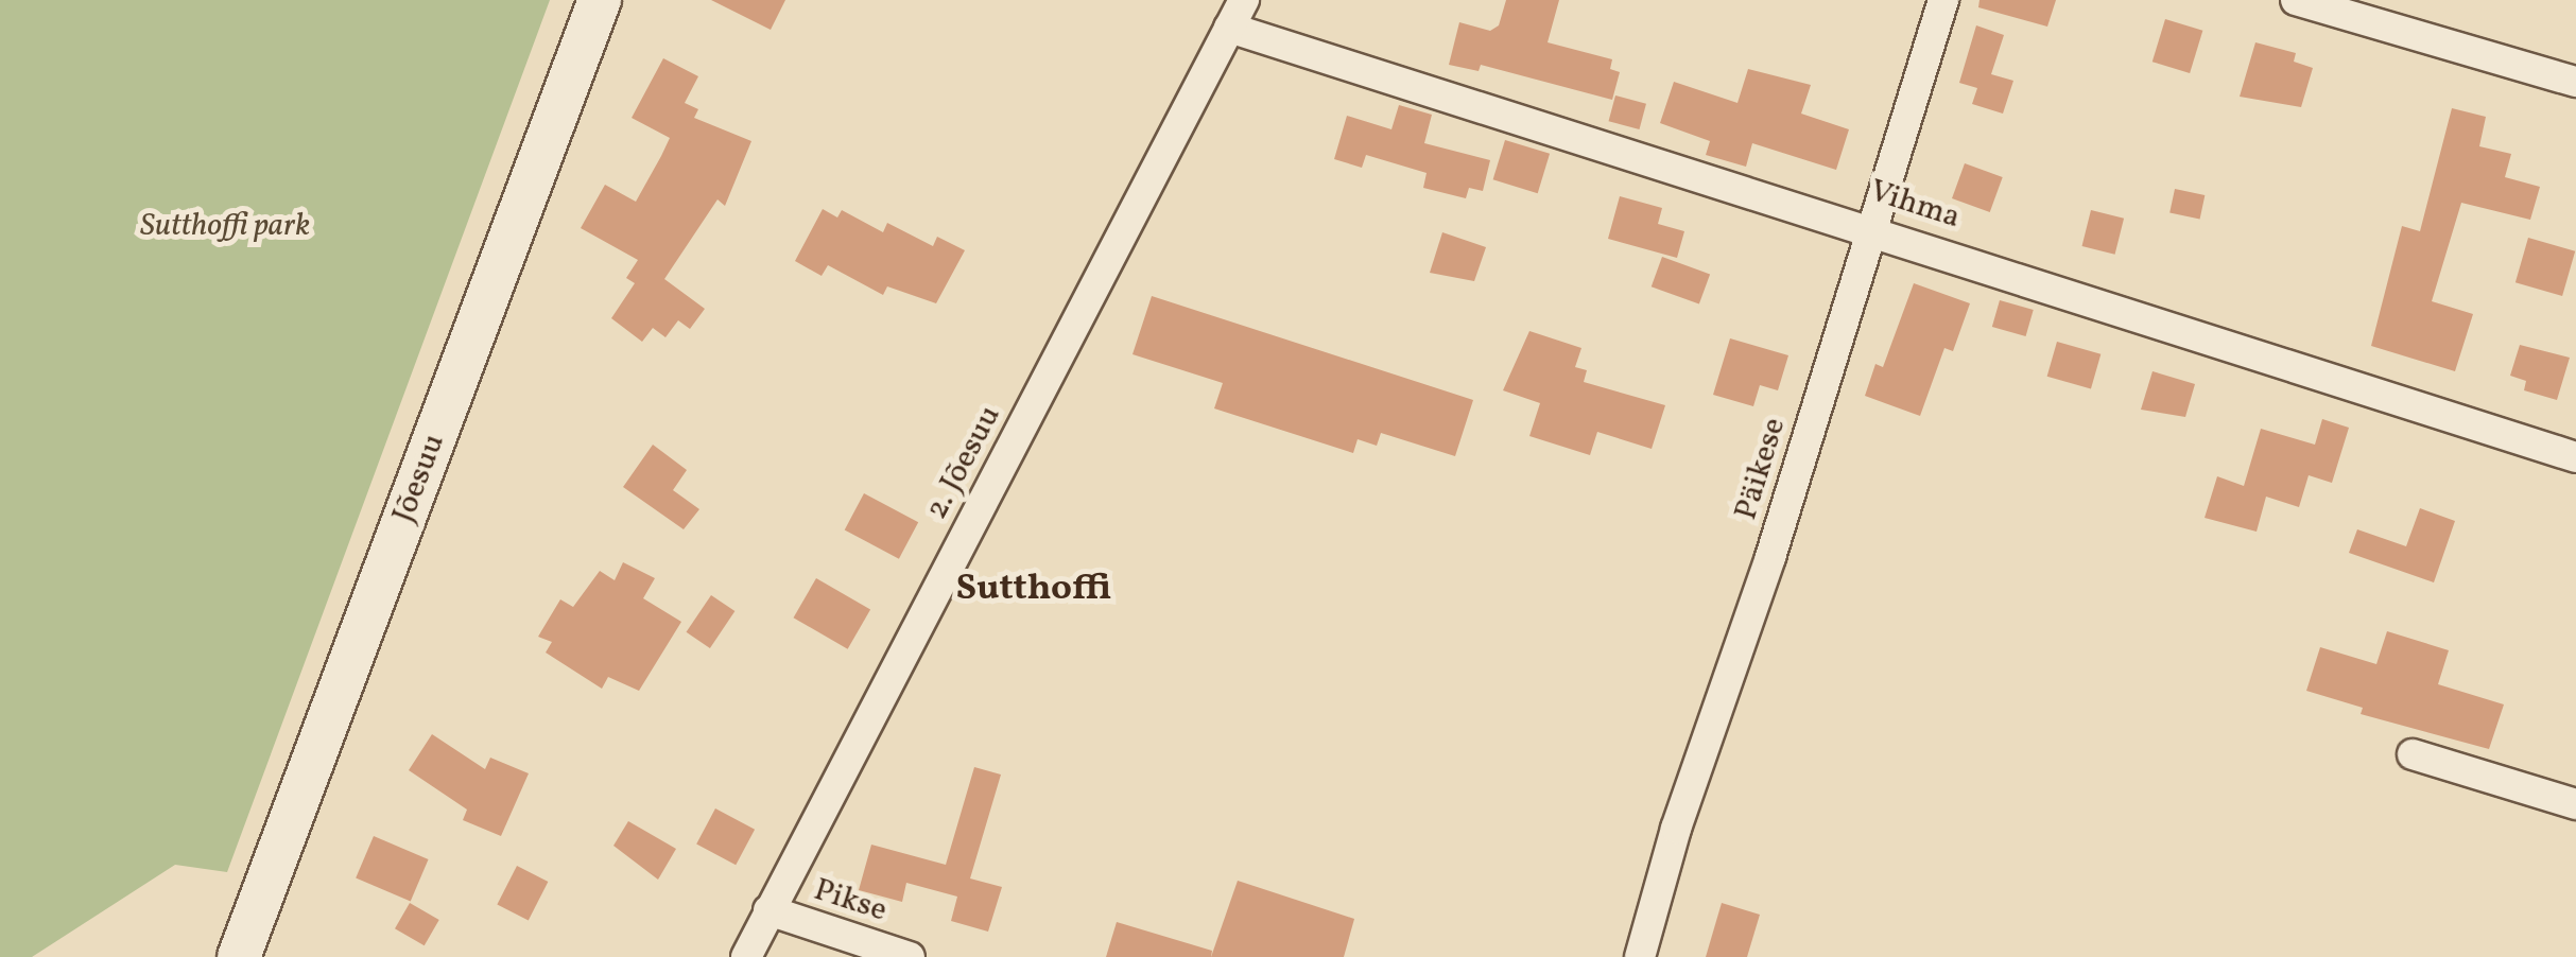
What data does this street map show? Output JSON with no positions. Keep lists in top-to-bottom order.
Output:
{
  "streets": {
    "street": [
      "Vihma",
      "2. Jõesuu",
      "Päikese",
      "Jõesuu",
      "Pikse"
    ]
  },
  "crossings": [
    ["Vihma", "2. Jõesuu"],
    ["Vihma", "Päikese"],
    ["2. Jõesuu", "Pikse"]
  ],
  "districts": ["Sutthoffi"],
  "parks": ["Sutthoffi park"]
}
